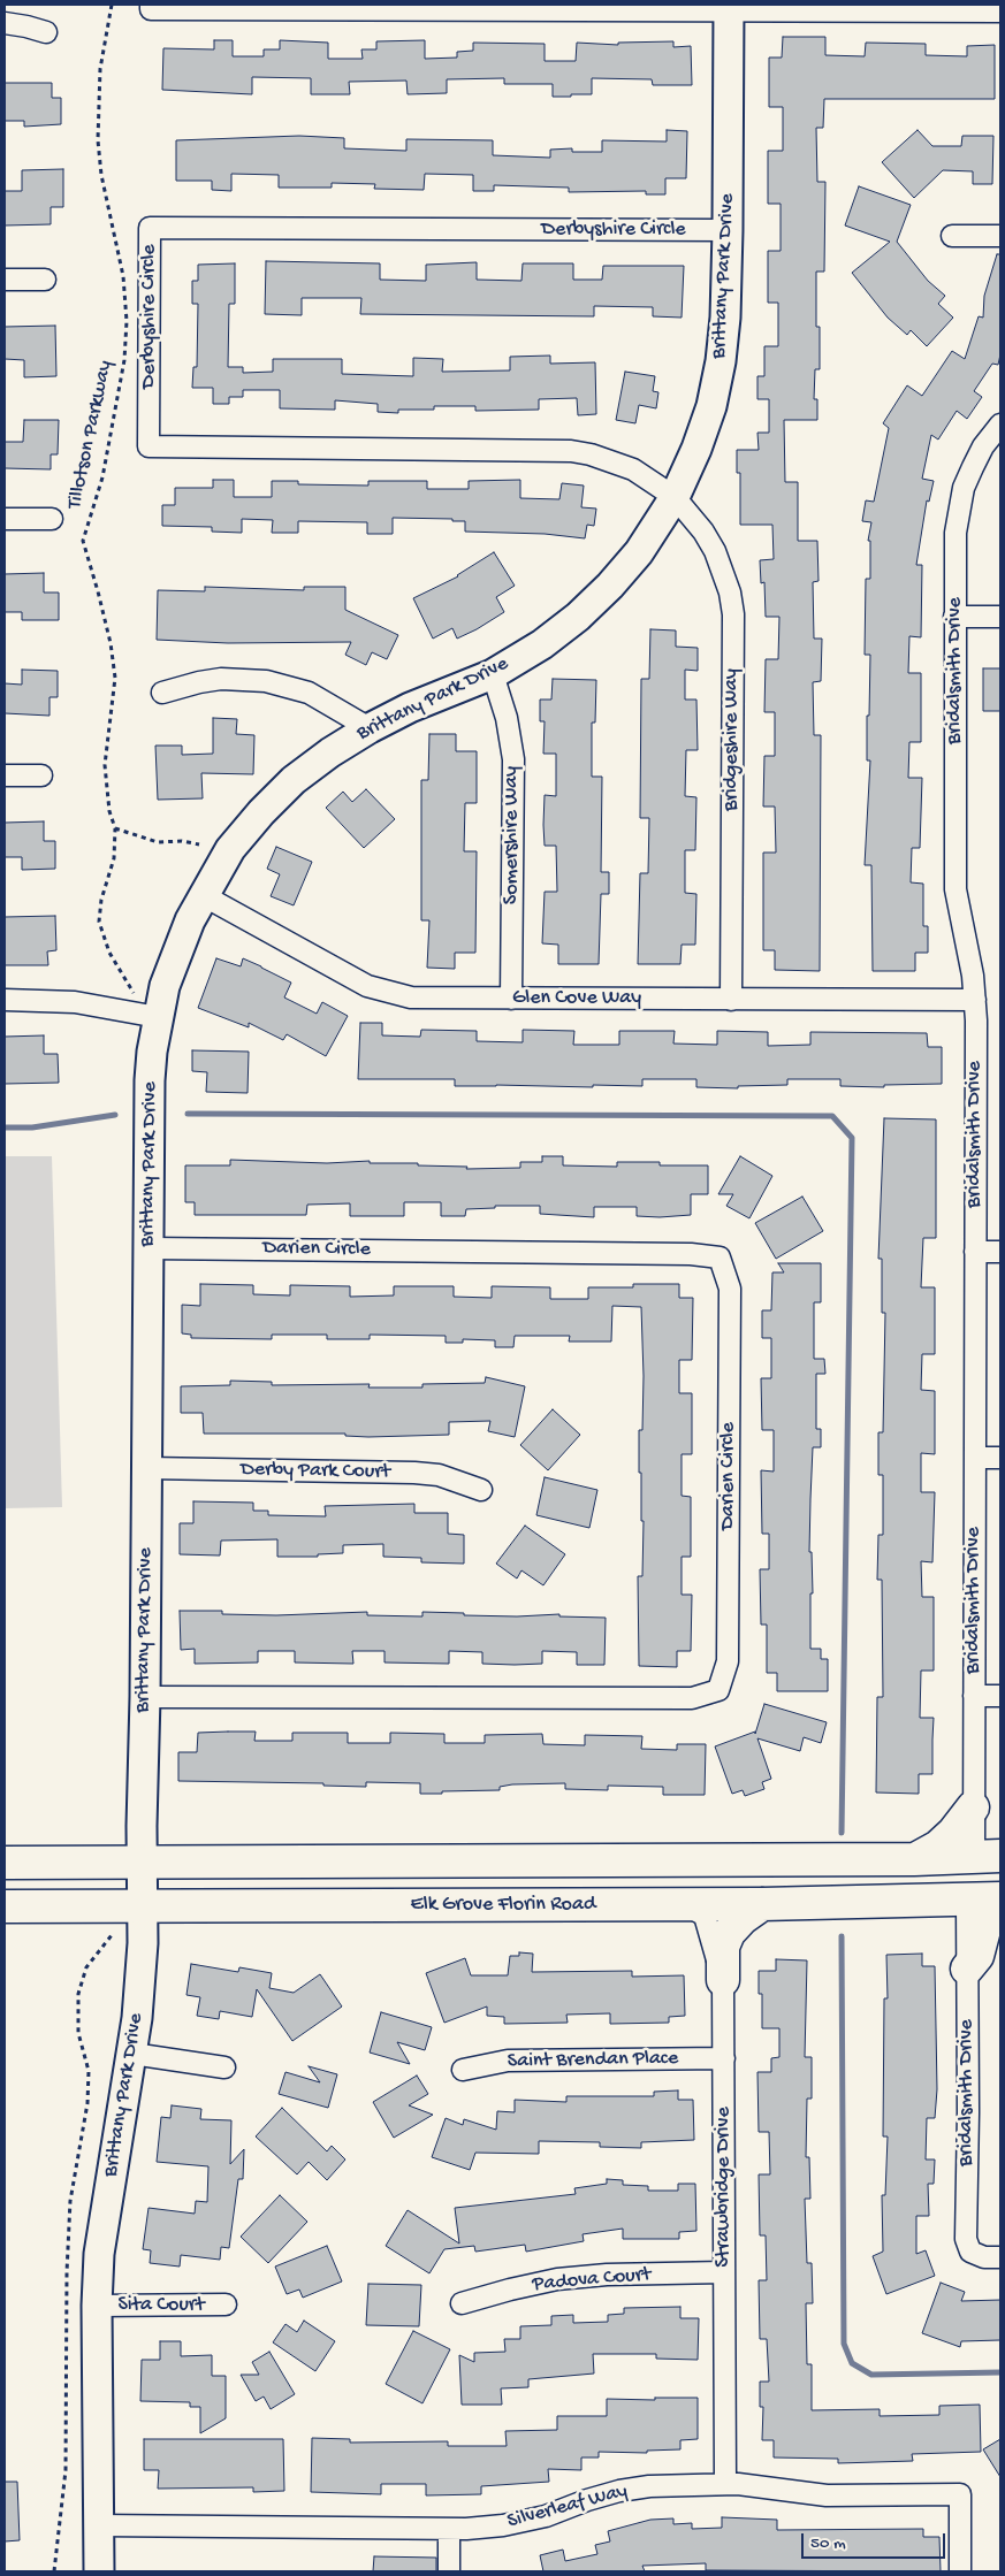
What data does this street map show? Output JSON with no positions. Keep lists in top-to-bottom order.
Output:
{
  "streets": {
    "main road": ["Elk Grove Florin Road"],
    "street": [
      "Derbyshire Circle",
      "Brittany Park Drive",
      "Bridalsmith Drive",
      "Bridgeshire Way",
      "Somershire Way",
      "Glen Cove Way",
      "Darien Circle",
      "Derby Park Court",
      "Saint Brendan Place",
      "Strawbridge Drive",
      "Padova Court",
      "Sita Court",
      "Silverleaf Way"
    ],
    "path": ["Tillotson Parkway"]
  },
  "crossings": [
    ["Derbyshire Circle", "Brittany Park Drive"],
    ["Derbyshire Circle", "Bridgeshire Way"],
    ["Brittany Park Drive", "Bridgeshire Way"],
    ["Brittany Park Drive", "Somershire Way"],
    ["Brittany Park Drive", "Glen Cove Way"],
    ["Brittany Park Drive", "Darien Circle"],
    ["Brittany Park Drive", "Derby Park Court"],
    ["Brittany Park Drive", "Elk Grove Florin Road"],
    ["Brittany Park Drive", "Sita Court"],
    ["Brittany Park Drive", "Silverleaf Way"],
    ["Bridalsmith Drive", "Glen Cove Way"],
    ["Bridalsmith Drive", "Elk Grove Florin Road"],
    ["Bridgeshire Way", "Glen Cove Way"],
    ["Somershire Way", "Glen Cove Way"],
    ["Elk Grove Florin Road", "Strawbridge Drive"],
    ["Saint Brendan Place", "Strawbridge Drive"],
    ["Strawbridge Drive", "Padova Court"],
    ["Strawbridge Drive", "Silverleaf Way"]
  ],
  "scale_bar": "50 m"
}
